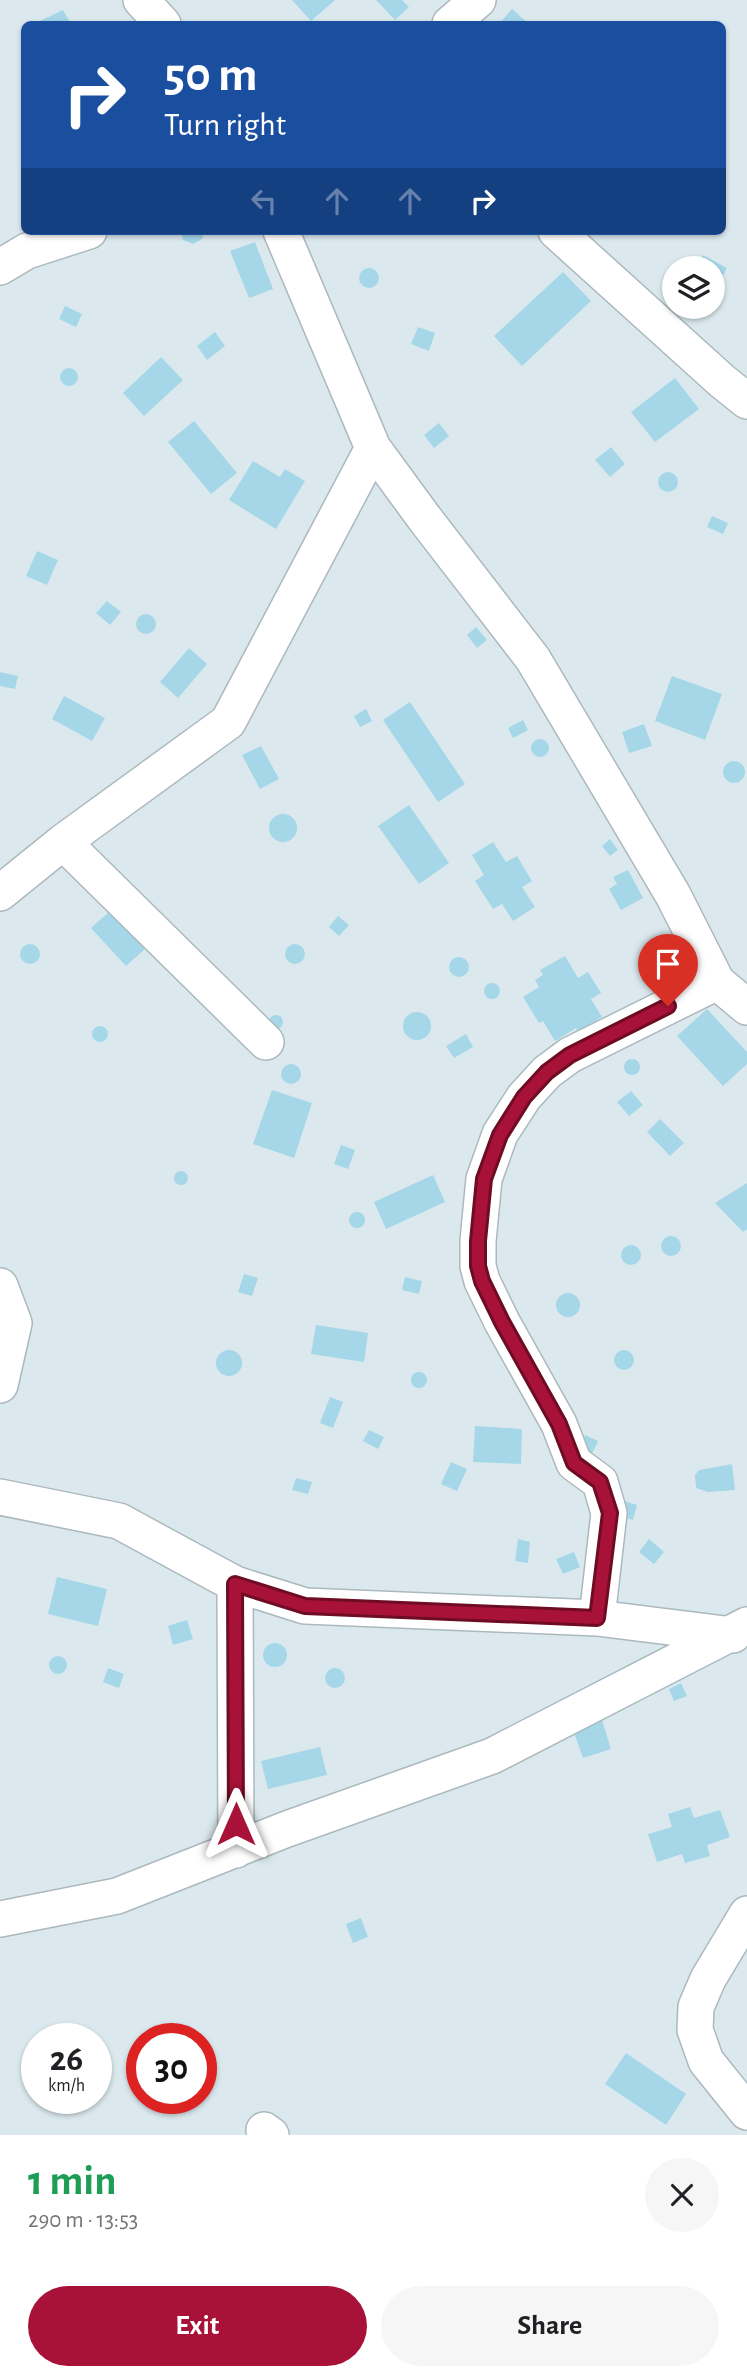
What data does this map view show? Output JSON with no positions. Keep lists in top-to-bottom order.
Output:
{
  "page": {
    "turn": ["50 m", "Turn right"],
    "speed": "26 km/h",
    "limit": "30",
    "heading": ["1 min", "290 m · 13:53"],
    "buttons": ["Exit", "Share"]
  }
}
